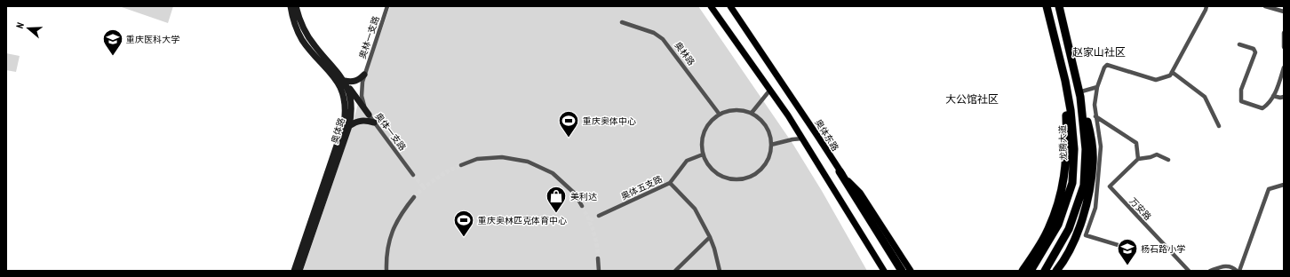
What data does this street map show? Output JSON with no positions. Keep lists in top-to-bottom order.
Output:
{
  "streets": {
    "highway": ["龙腾大道"],
    "main road": ["奥体路", "奥体东路"],
    "street": [
      "奥林一支路",
      "奥林路",
      "奥体一支路",
      "奥体五支路",
      "万安路"
    ]
  },
  "crossings": [
    ["奥林一支路", "奥体一支路"],
    ["奥林路", "奥体五支路"]
  ],
  "districts": ["赵家山社区", "大公馆社区"],
  "places": {
    "school or university": ["重庆医科大学", "杨石路小学"],
    "sports": ["重庆奥体中心", "重庆奥林匹克体育中心"],
    "shop": ["美利达"]
  },
  "north": "left"
}
